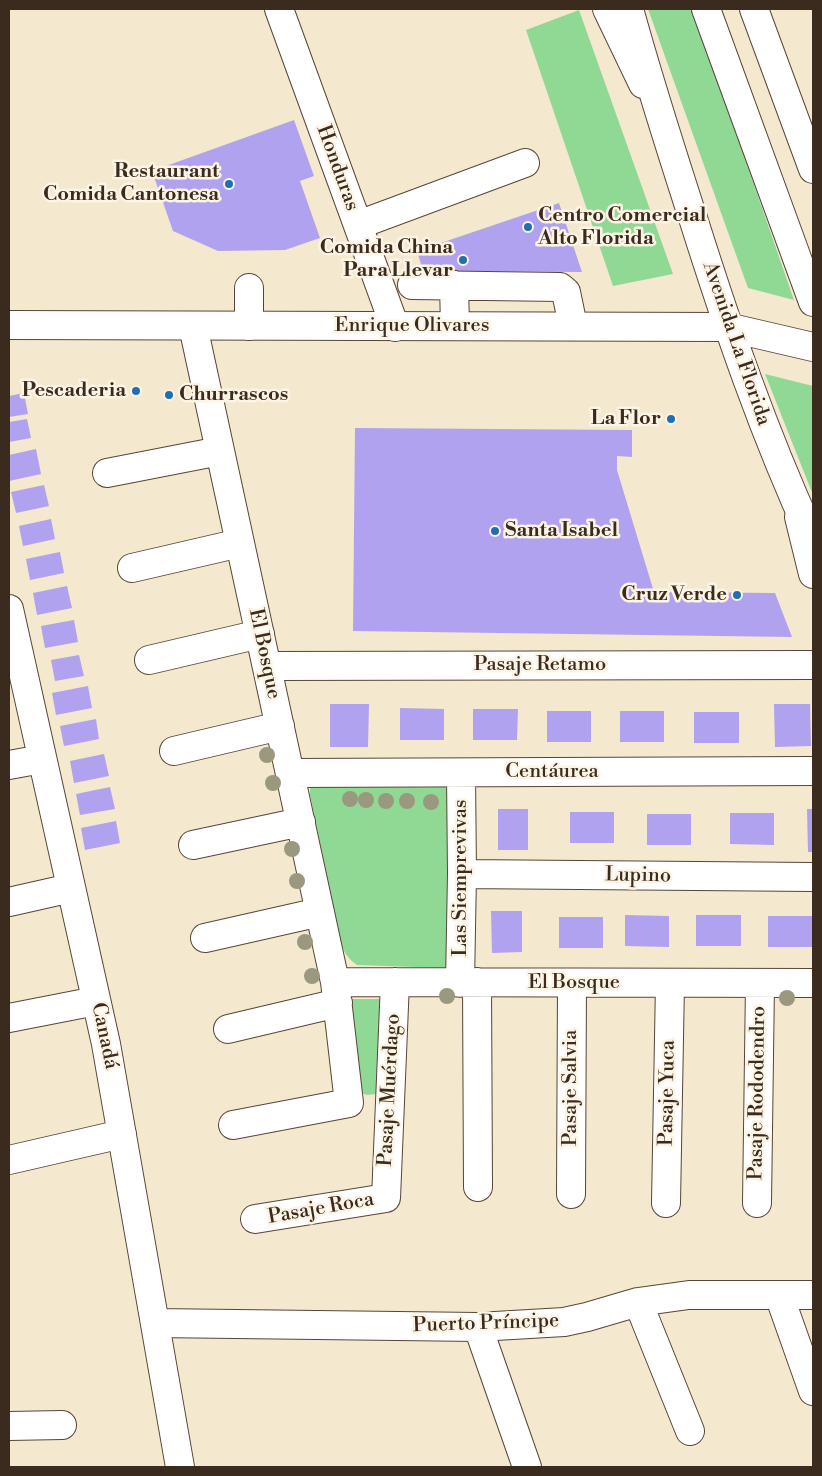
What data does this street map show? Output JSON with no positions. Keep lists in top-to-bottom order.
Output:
{
  "streets": {
    "street": [
      "Honduras",
      "Enrique Olivares",
      "Avenida La Florida",
      "El Bosque",
      "Pasaje Retamo",
      "Centáurea",
      "Lupino",
      "Las Siemprevivas",
      "Canadá",
      "Pasaje Salvia",
      "Pasaje Muérdago",
      "Pasaje Yuca",
      "Pasaje Rododendro",
      "Pasaje Roca",
      "Puerto Príncipe"
    ]
  },
  "crossings": [
    ["Honduras", "Enrique Olivares"],
    ["Enrique Olivares", "Avenida La Florida"],
    ["Enrique Olivares", "El Bosque"],
    ["El Bosque", "Pasaje Retamo"],
    ["El Bosque", "Centáurea"],
    ["El Bosque", "Las Siemprevivas"],
    ["El Bosque", "Pasaje Salvia"],
    ["El Bosque", "Pasaje Muérdago"],
    ["El Bosque", "Pasaje Yuca"],
    ["El Bosque", "Pasaje Rododendro"],
    ["Centáurea", "Las Siemprevivas"],
    ["Lupino", "Las Siemprevivas"],
    ["Canadá", "Puerto Príncipe"],
    ["Pasaje Muérdago", "Pasaje Roca"]
  ],
  "places": [
    "Restaurant Comida Cantonesa",
    "Centro Comercial Alto Florida",
    "Comida China Para Llevar",
    "Pescaderia",
    "Churrascos",
    "La Flor",
    "Santa Isabel",
    "Cruz Verde"
  ]
}
